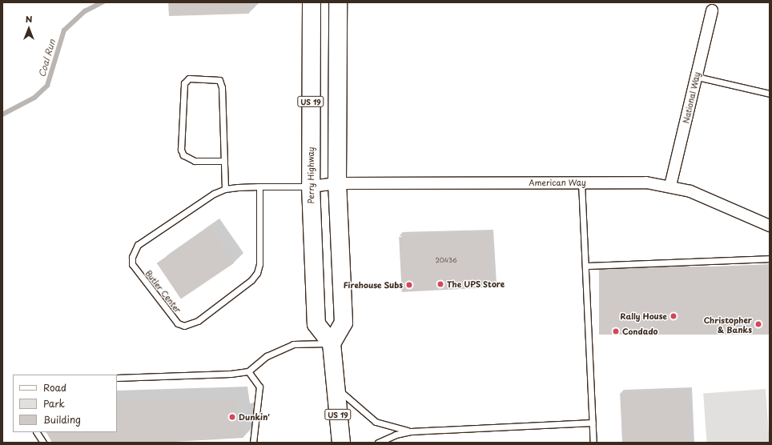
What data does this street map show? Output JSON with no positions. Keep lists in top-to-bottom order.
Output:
{
  "streets": {
    "main road": ["US 19", "Perry Highway"],
    "street": ["National Way", "American Way"],
    "lane": ["Butler Center"]
  },
  "crossings": [
    ["National Way", "American Way"],
    ["US 19", "Perry Highway"],
    ["Perry Highway", "American Way"],
    ["Perry Highway", "Butler Center"],
    ["American Way", "Butler Center"]
  ],
  "water": ["Coal Run"],
  "places": [
    "The UPS Store",
    "Firehouse Subs",
    "Rally House",
    "Christopher & Banks",
    "Condado",
    "Dunkin'"
  ],
  "house_numbers": ["20436"],
  "legend": ["Road", "Park", "Building"],
  "north": "top"
}
